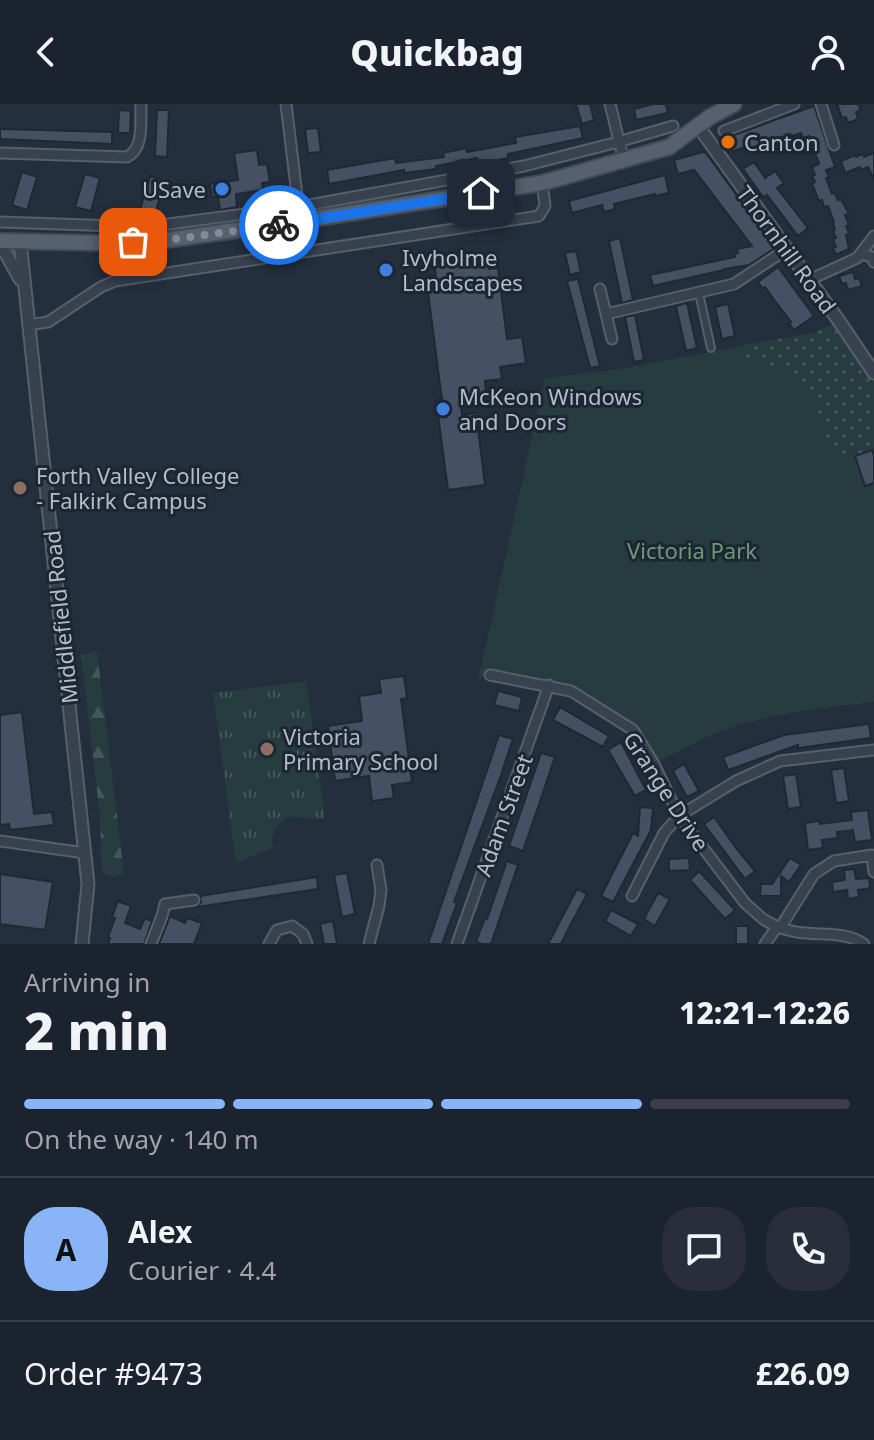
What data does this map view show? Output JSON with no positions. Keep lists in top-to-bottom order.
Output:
{
  "streets": {
    "street": [
      "Thornhill Road",
      "Middlefield Road",
      "Grange Drive",
      "Adam Street"
    ]
  },
  "crossings": [
    ["Grange Drive", "Adam Street"]
  ],
  "parks": ["Victoria Park"],
  "places": [
    "Canton",
    "USave",
    "Ivyholme Landscapes",
    "McKeon Windows and Doors",
    "Forth Valley College - Falkirk Campus",
    "Victoria Primary School"
  ],
  "page": {
    "header": "Quickbag",
    "heading": ["2 min", "Arriving in", "12:21–12:26"],
    "panel": [
      "Alex",
      "Courier · 4.4",
      "Order #9473",
      "£26.09"
    ],
    "bar": "On the way · 140 m",
    "round": "A"
  }
}
